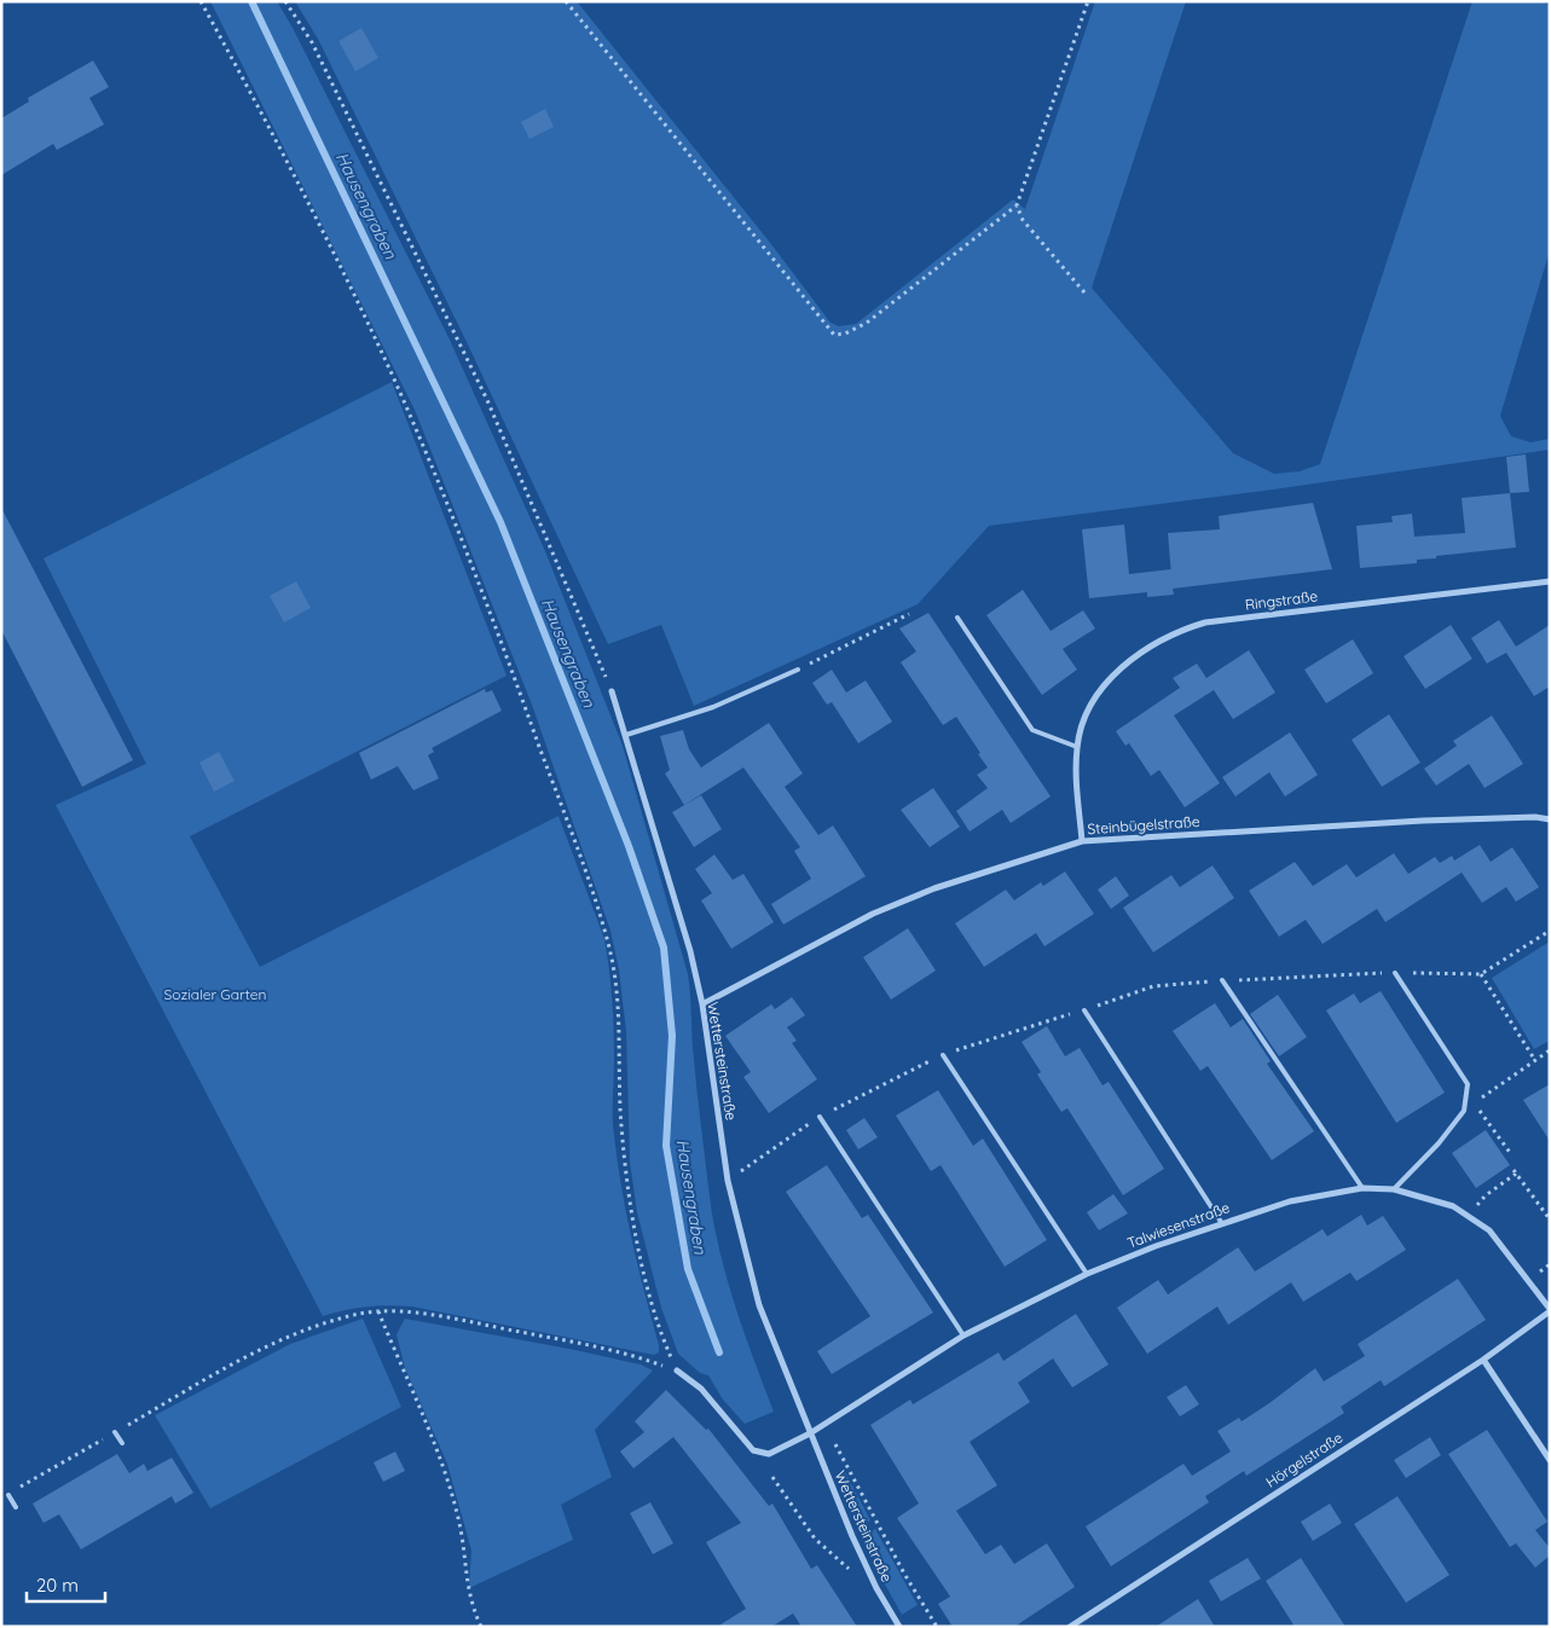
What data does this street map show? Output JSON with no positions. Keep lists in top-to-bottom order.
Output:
{
  "streets": {
    "street": [
      "Ringstraße",
      "Steinbügelstraße",
      "Wettersteinstraße",
      "Talwiesenstraße",
      "Hörgelstraße"
    ]
  },
  "crossings": [
    ["Ringstraße", "Steinbügelstraße"],
    ["Steinbügelstraße", "Wettersteinstraße"],
    ["Wettersteinstraße", "Talwiesenstraße"],
    ["Talwiesenstraße", "Hörgelstraße"]
  ],
  "water": ["Hausengraben"],
  "parks": ["Sozialer Garten"],
  "scale_bar": "20 m"
}
